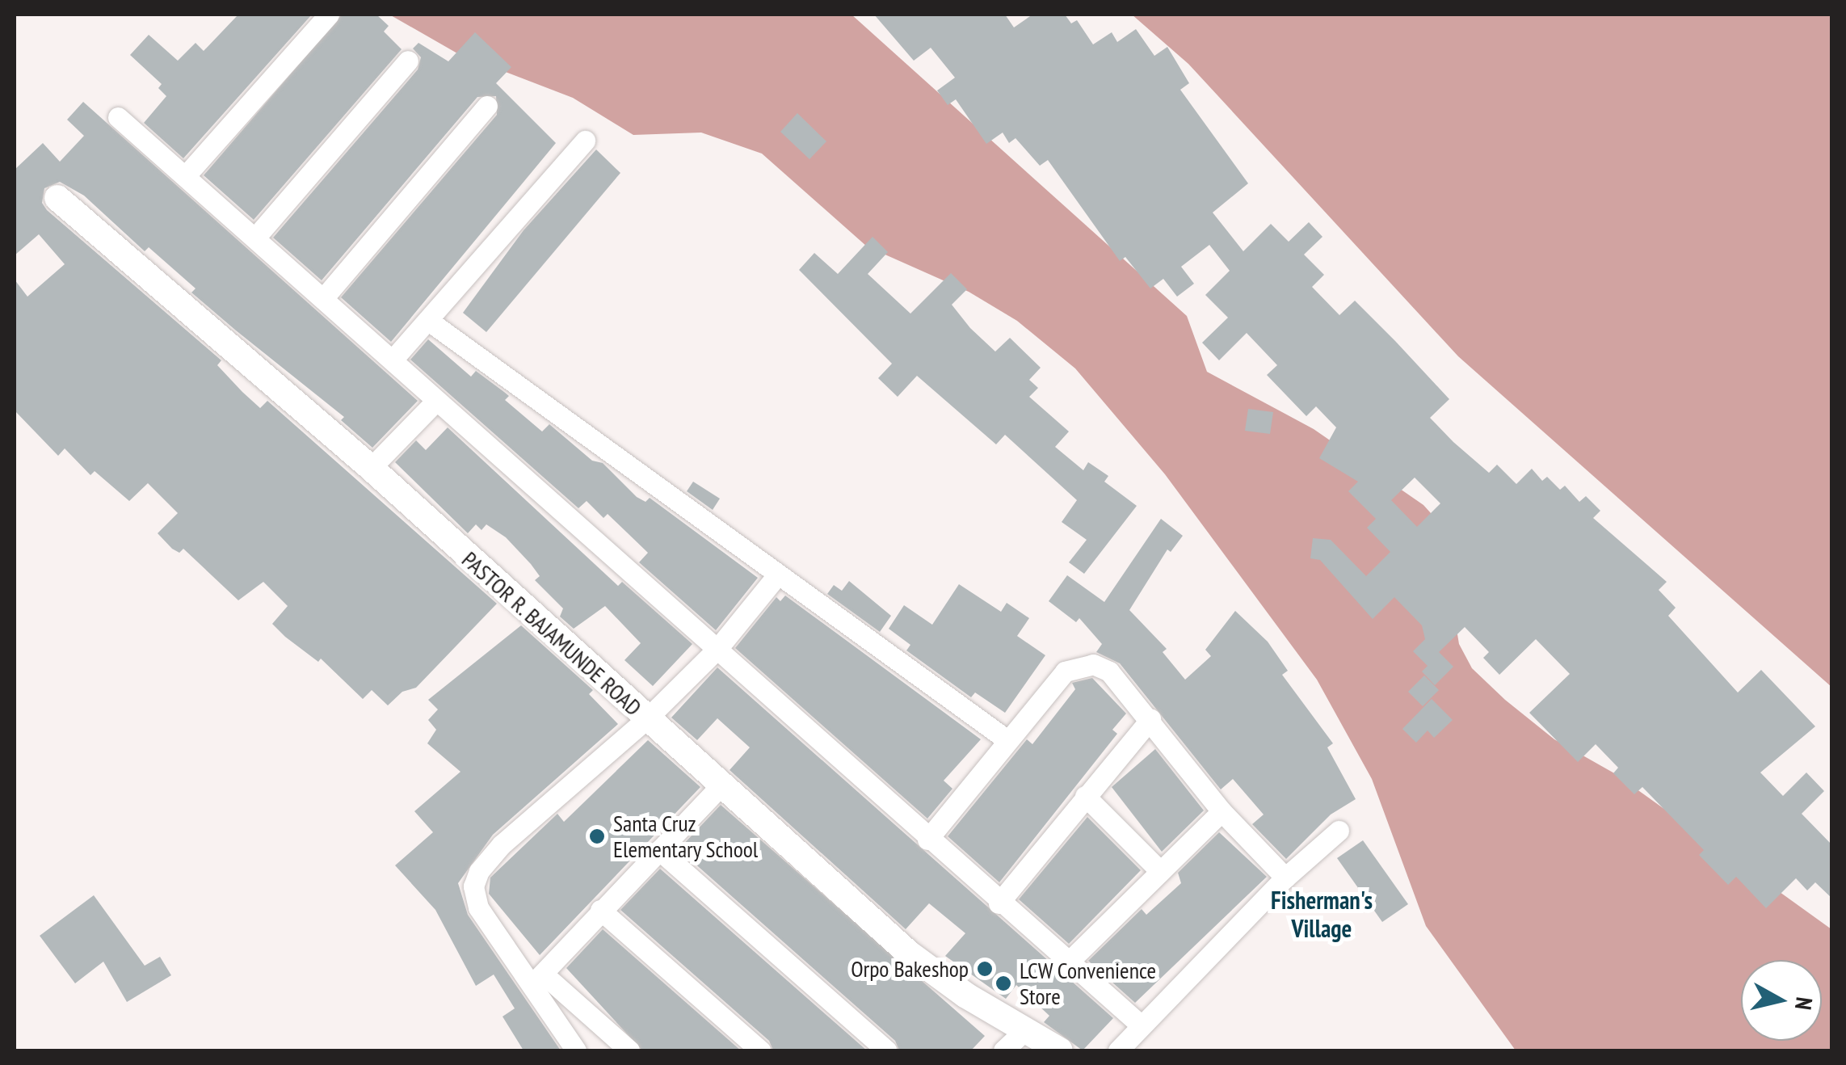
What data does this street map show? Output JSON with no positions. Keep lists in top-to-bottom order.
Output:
{
  "streets": {
    "street": ["PASTOR R. BAJAMUNDE ROAD"]
  },
  "districts": ["Fisherman's Village"],
  "places": ["Santa Cruz Elementary School", "Orpo Bakeshop", "LCW Convenience Store"],
  "north": "right"
}
